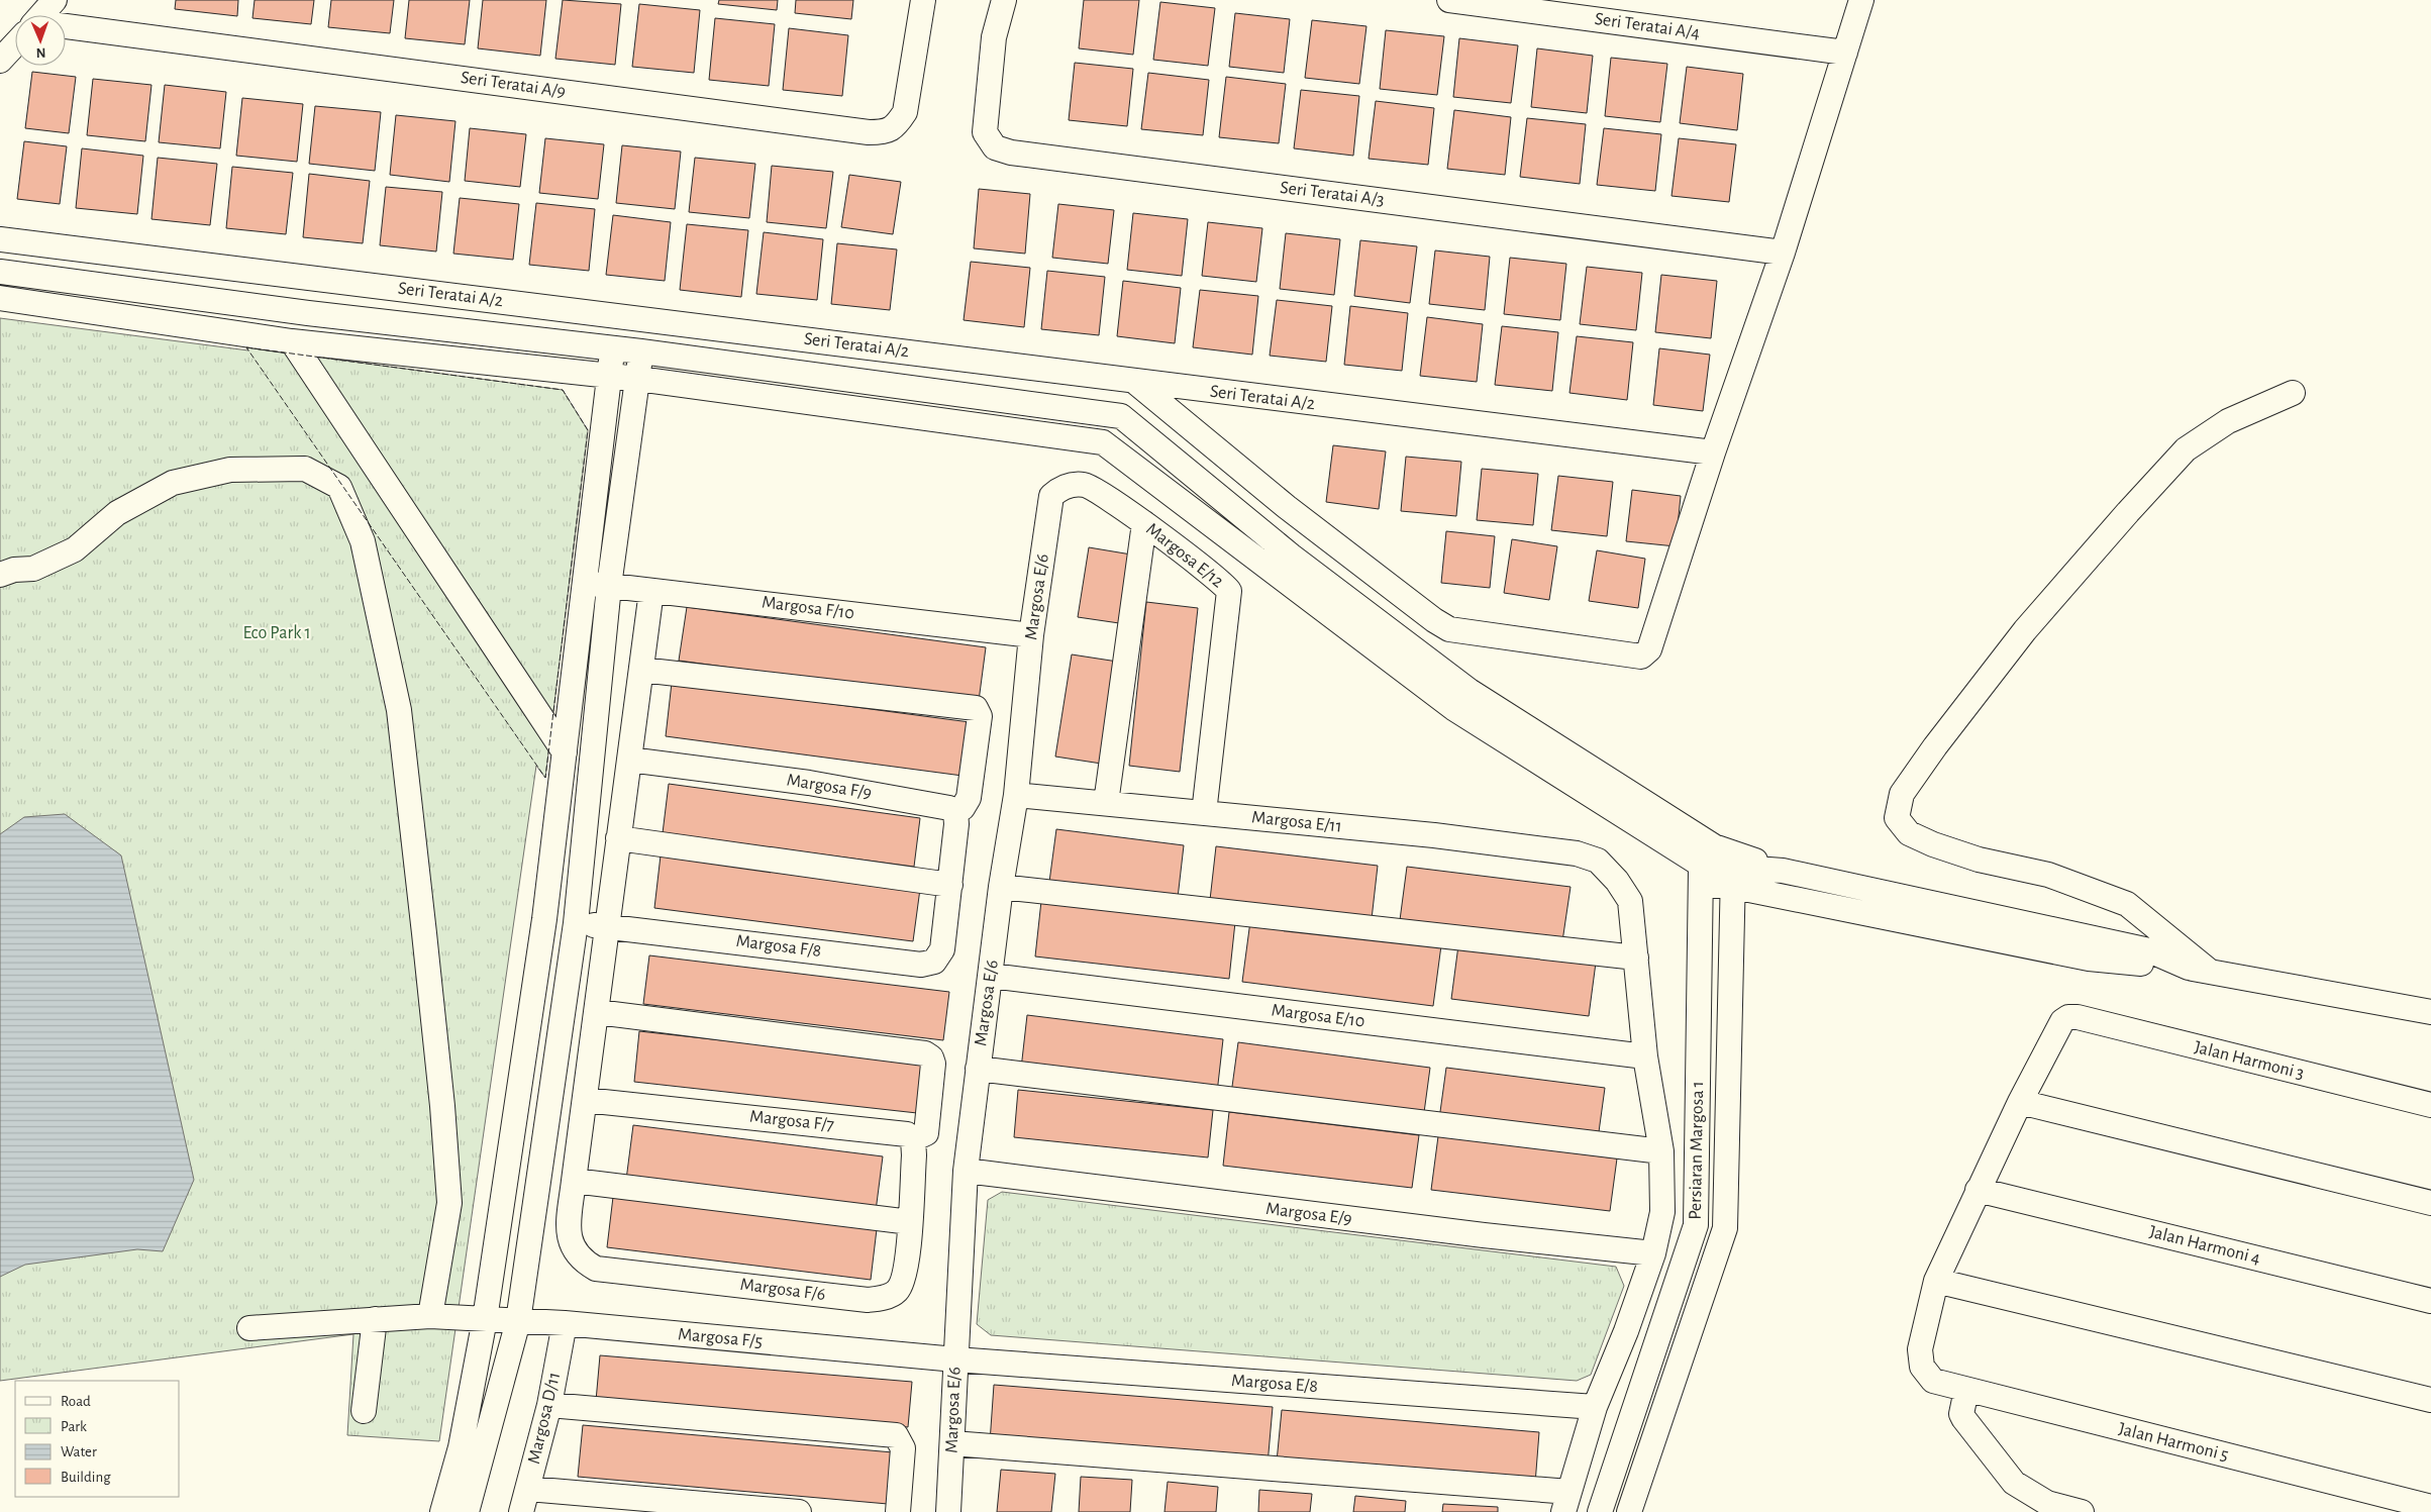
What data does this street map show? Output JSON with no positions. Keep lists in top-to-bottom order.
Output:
{
  "streets": {
    "street": [
      "Seri Teratai A/4",
      "Seri Teratai A/9",
      "Seri Teratai A/3",
      "Seri Teratai A/2",
      "Margosa E/12",
      "Margosa E/6",
      "Margosa F/10",
      "Margosa F/9",
      "Margosa E/11",
      "Margosa F/8",
      "Margosa E/10",
      "Jalan Harmoni 3",
      "Margosa F/7",
      "Persiaran Margosa 1",
      "Margosa E/9",
      "Jalan Harmoni 4",
      "Margosa F/6",
      "Margosa F/5",
      "Margosa E/8",
      "Margosa D/11",
      "Jalan Harmoni 5"
    ]
  },
  "crossings": [
    ["Margosa E/12", "Margosa E/6"],
    ["Margosa E/12", "Margosa E/11"],
    ["Margosa E/6", "Margosa F/10"],
    ["Margosa E/6", "Margosa E/11"],
    ["Margosa E/6", "Margosa E/10"],
    ["Margosa E/6", "Margosa E/9"],
    ["Margosa E/6", "Margosa F/5"],
    ["Margosa E/6", "Margosa E/8"],
    ["Margosa E/11", "Margosa E/10"],
    ["Margosa E/11", "Margosa E/9"],
    ["Margosa E/11", "Margosa E/8"],
    ["Margosa F/5", "Margosa E/8"],
    ["Margosa F/5", "Margosa D/11"]
  ],
  "parks": ["Eco Park 1"],
  "legend": [
    "Road",
    "Park",
    "Water",
    "Building"
  ],
  "north": "bottom"
}
